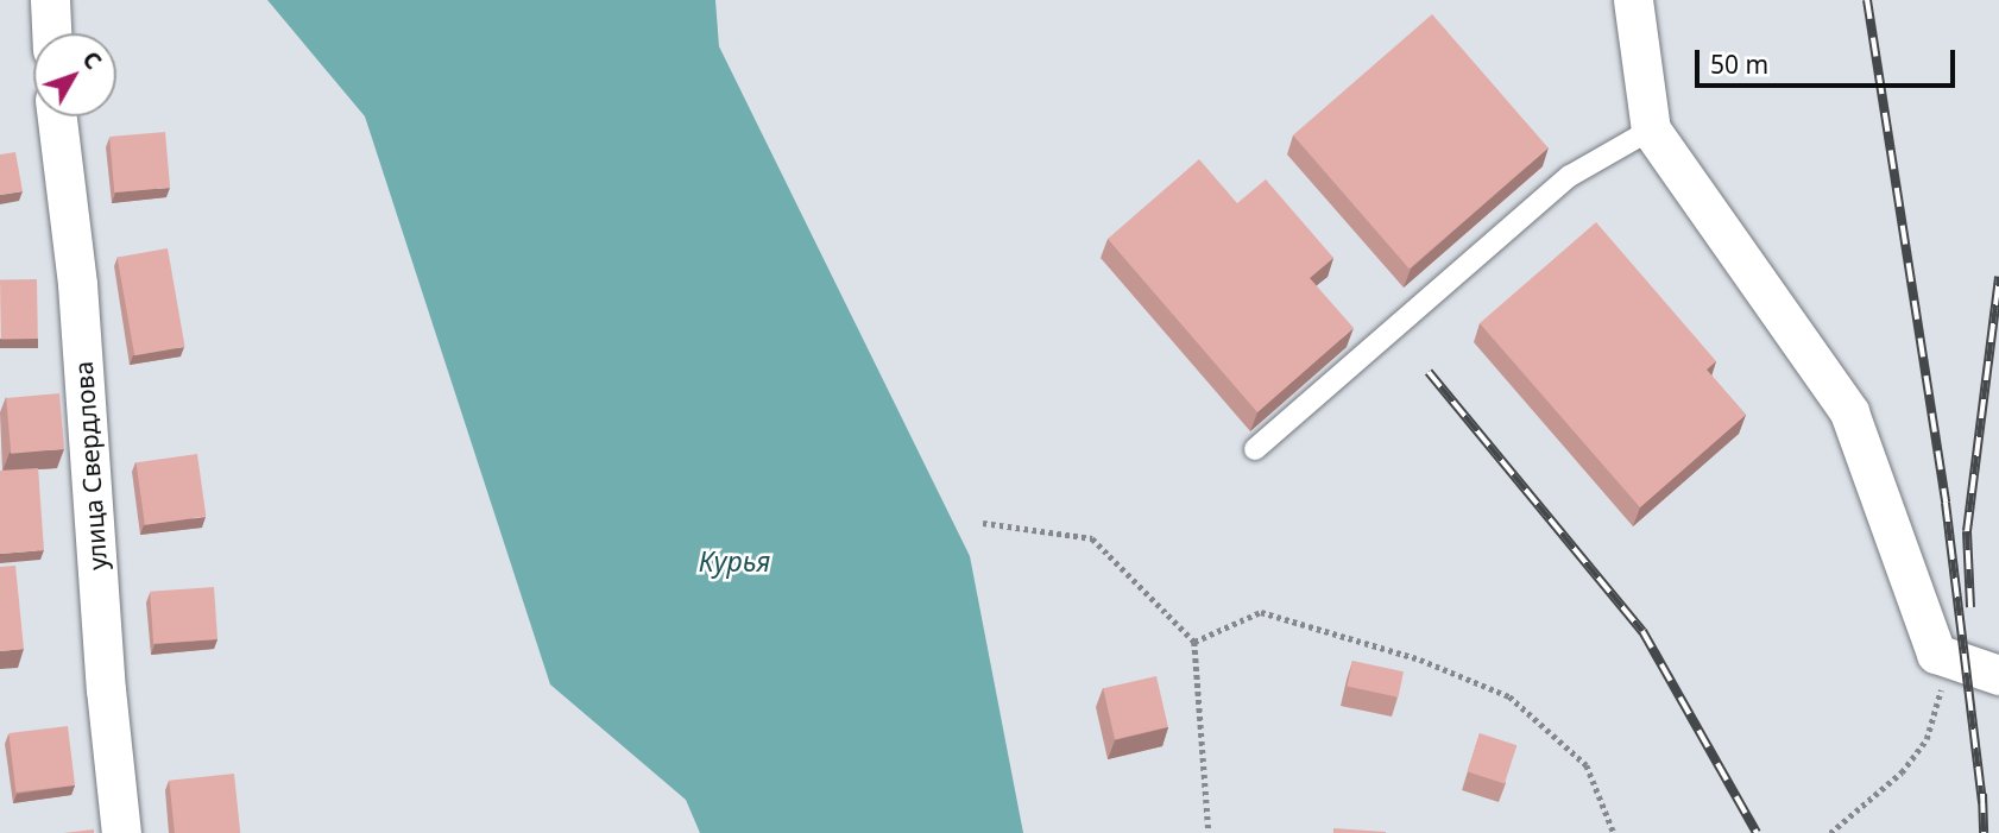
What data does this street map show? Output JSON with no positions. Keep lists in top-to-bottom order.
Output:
{
  "streets": {
    "street": ["улица Свердлова"]
  },
  "water": ["Курья"],
  "scale_bar": "50 m",
  "north": "top right"
}
